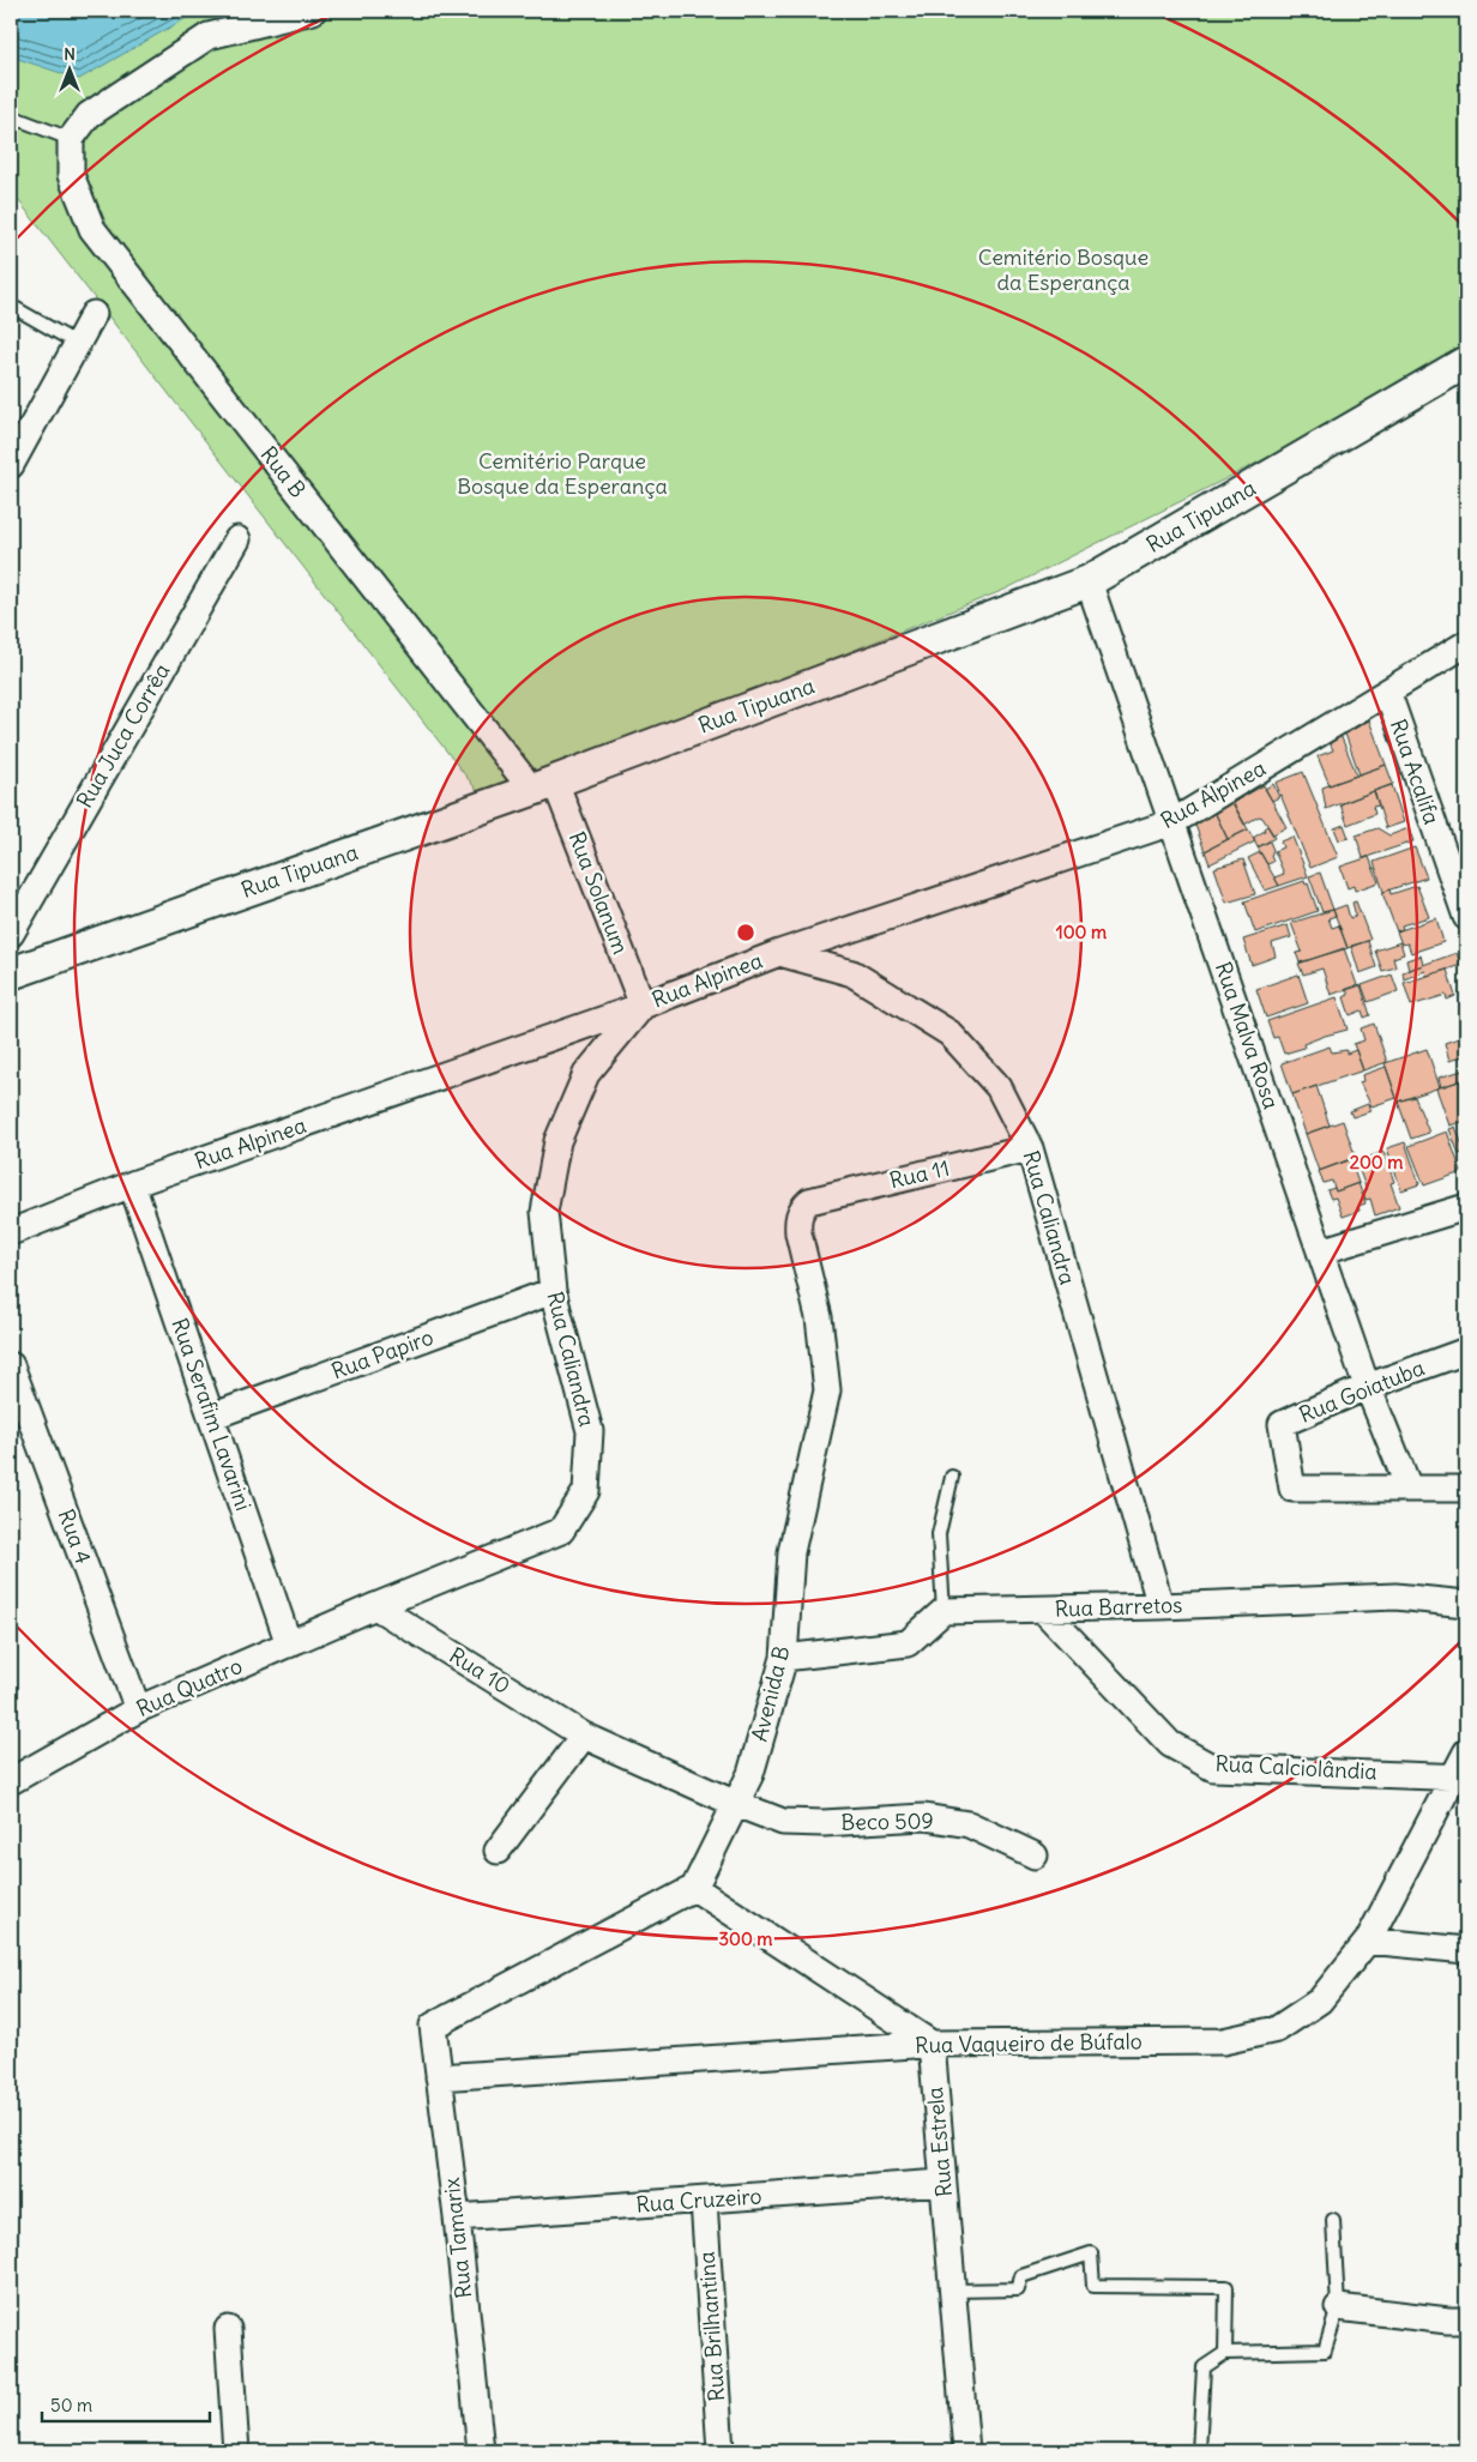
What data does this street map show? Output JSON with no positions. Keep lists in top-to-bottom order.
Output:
{
  "streets": {
    "street": [
      "Rua B",
      "Rua Tipuana",
      "Rua Juca Corrêa",
      "Rua Acalifa",
      "Rua Alpinea",
      "Rua Solanum",
      "Rua Malva Rosa",
      "Rua 11",
      "Rua Caliandra",
      "Rua Papiro",
      "Rua Goiatuba",
      "Rua Serafim Lavarini",
      "Rua 4",
      "Rua Barretos",
      "Rua 10",
      "Rua Quatro",
      "Avenida B",
      "Rua Calciolândia",
      "Beco 509",
      "Rua Vaqueiro de Búfalo",
      "Rua Estrela",
      "Rua Cruzeiro",
      "Rua Tamarix",
      "Rua Brilhantina"
    ]
  },
  "crossings": [
    ["Rua B", "Rua Tipuana"],
    ["Rua B", "Rua Solanum"],
    ["Rua Tipuana", "Rua Solanum"],
    ["Rua Tipuana", "Rua Malva Rosa"],
    ["Rua Acalifa", "Rua Alpinea"],
    ["Rua Alpinea", "Rua Solanum"],
    ["Rua Alpinea", "Rua Malva Rosa"],
    ["Rua Alpinea", "Rua Caliandra"],
    ["Rua Alpinea", "Rua Serafim Lavarini"],
    ["Rua Solanum", "Rua Caliandra"],
    ["Rua Malva Rosa", "Rua Goiatuba"],
    ["Rua 11", "Rua Caliandra"],
    ["Rua 11", "Avenida B"],
    ["Rua Caliandra", "Rua Papiro"],
    ["Rua Caliandra", "Rua Barretos"],
    ["Rua Caliandra", "Rua 10"],
    ["Rua Caliandra", "Rua Quatro"],
    ["Rua Papiro", "Rua Serafim Lavarini"],
    ["Rua Serafim Lavarini", "Rua Quatro"],
    ["Rua 4", "Rua Quatro"],
    ["Rua Barretos", "Rua Calciolândia"],
    ["Rua 10", "Rua Quatro"],
    ["Rua 10", "Avenida B"],
    ["Rua 10", "Beco 509"],
    ["Avenida B", "Beco 509"],
    ["Avenida B", "Rua Tamarix"],
    ["Rua Calciolândia", "Rua Vaqueiro de Búfalo"],
    ["Rua Vaqueiro de Búfalo", "Rua Estrela"],
    ["Rua Vaqueiro de Búfalo", "Rua Tamarix"],
    ["Rua Estrela", "Rua Cruzeiro"],
    ["Rua Cruzeiro", "Rua Tamarix"],
    ["Rua Cruzeiro", "Rua Brilhantina"]
  ],
  "parks": ["Cemitério Bosque da Esperança", "Cemitério Parque Bosque da Esperança"],
  "scale_bar": "50 m",
  "north": "top",
  "rings": ["100 m", "200 m", "300 m"]
}
